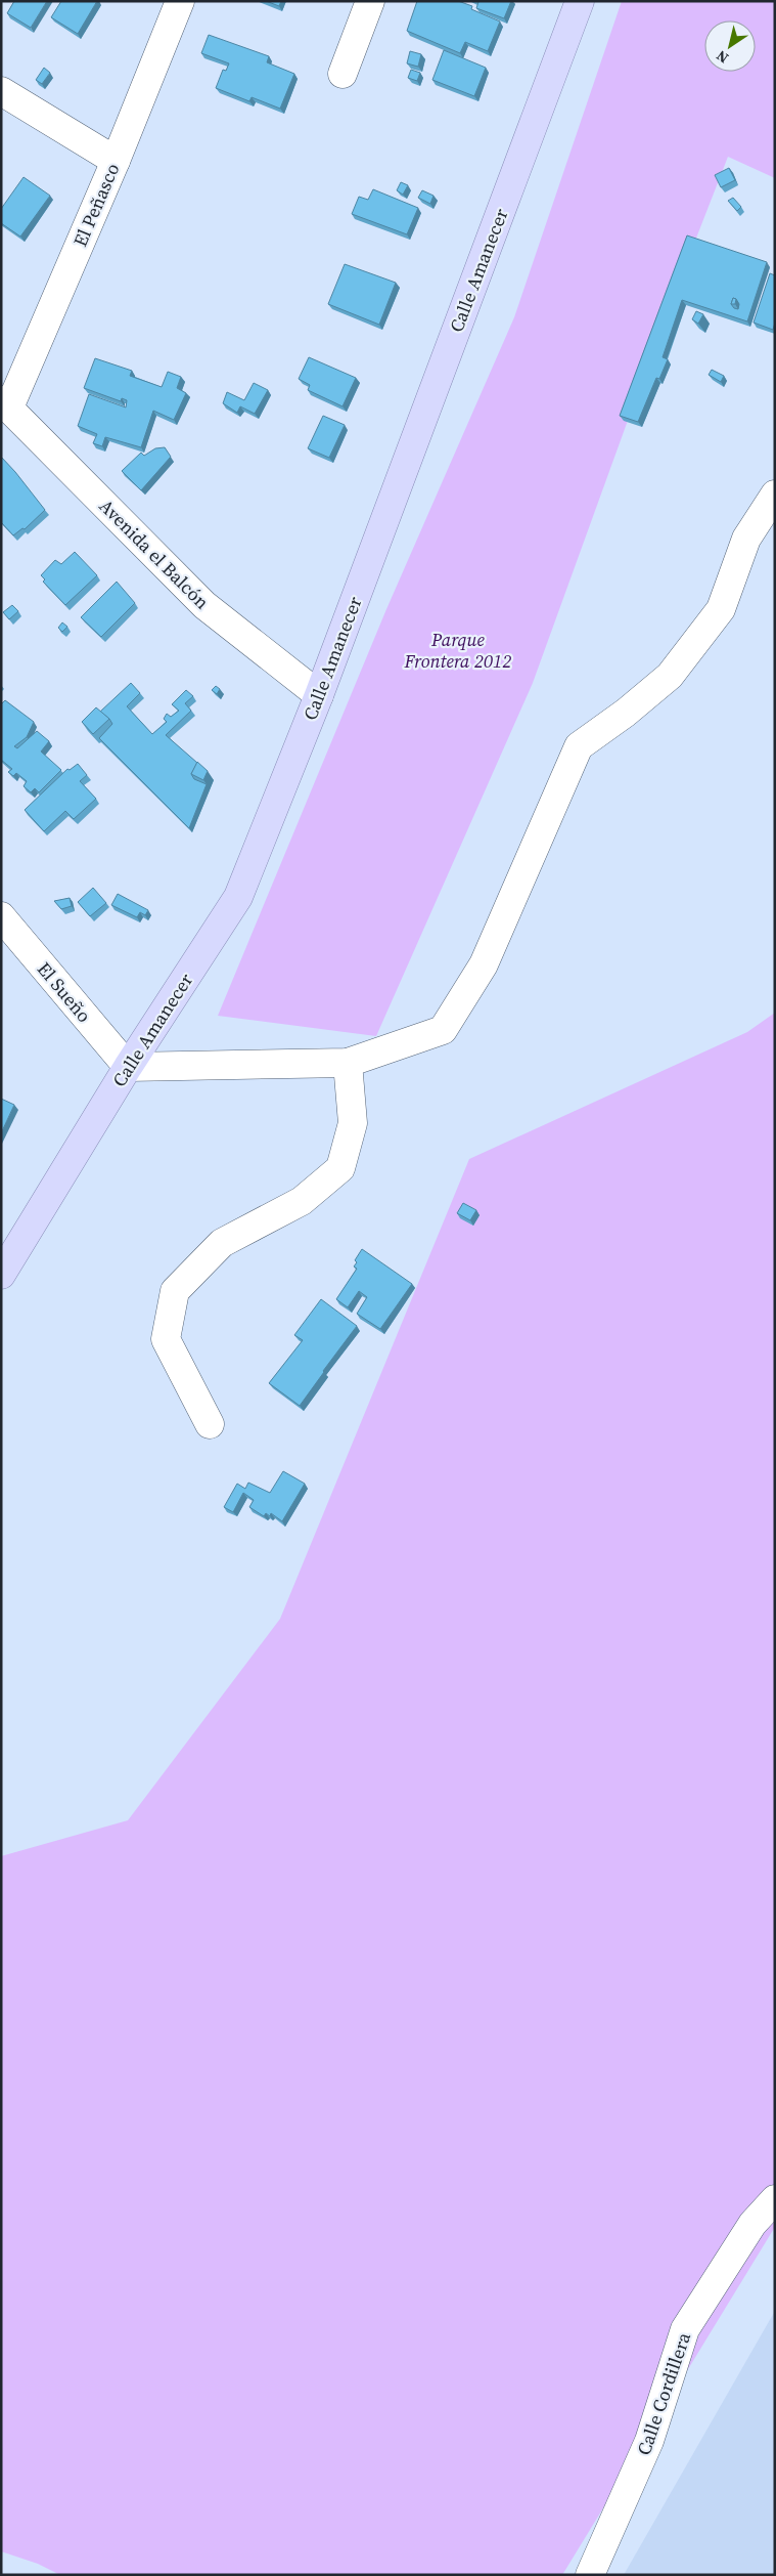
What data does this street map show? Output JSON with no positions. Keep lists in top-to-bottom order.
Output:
{
  "streets": {
    "main road": ["Calle Amanecer"],
    "street": [
      "El Peñasco",
      "Avenida el Balcón",
      "El Sueño",
      "Calle Cordillera"
    ]
  },
  "crossings": [
    ["El Peñasco", "Avenida el Balcón"],
    ["Calle Amanecer", "Avenida el Balcón"],
    ["Calle Amanecer", "El Sueño"]
  ],
  "parks": ["Parque Frontera 2012"],
  "north": "bottom left"
}
